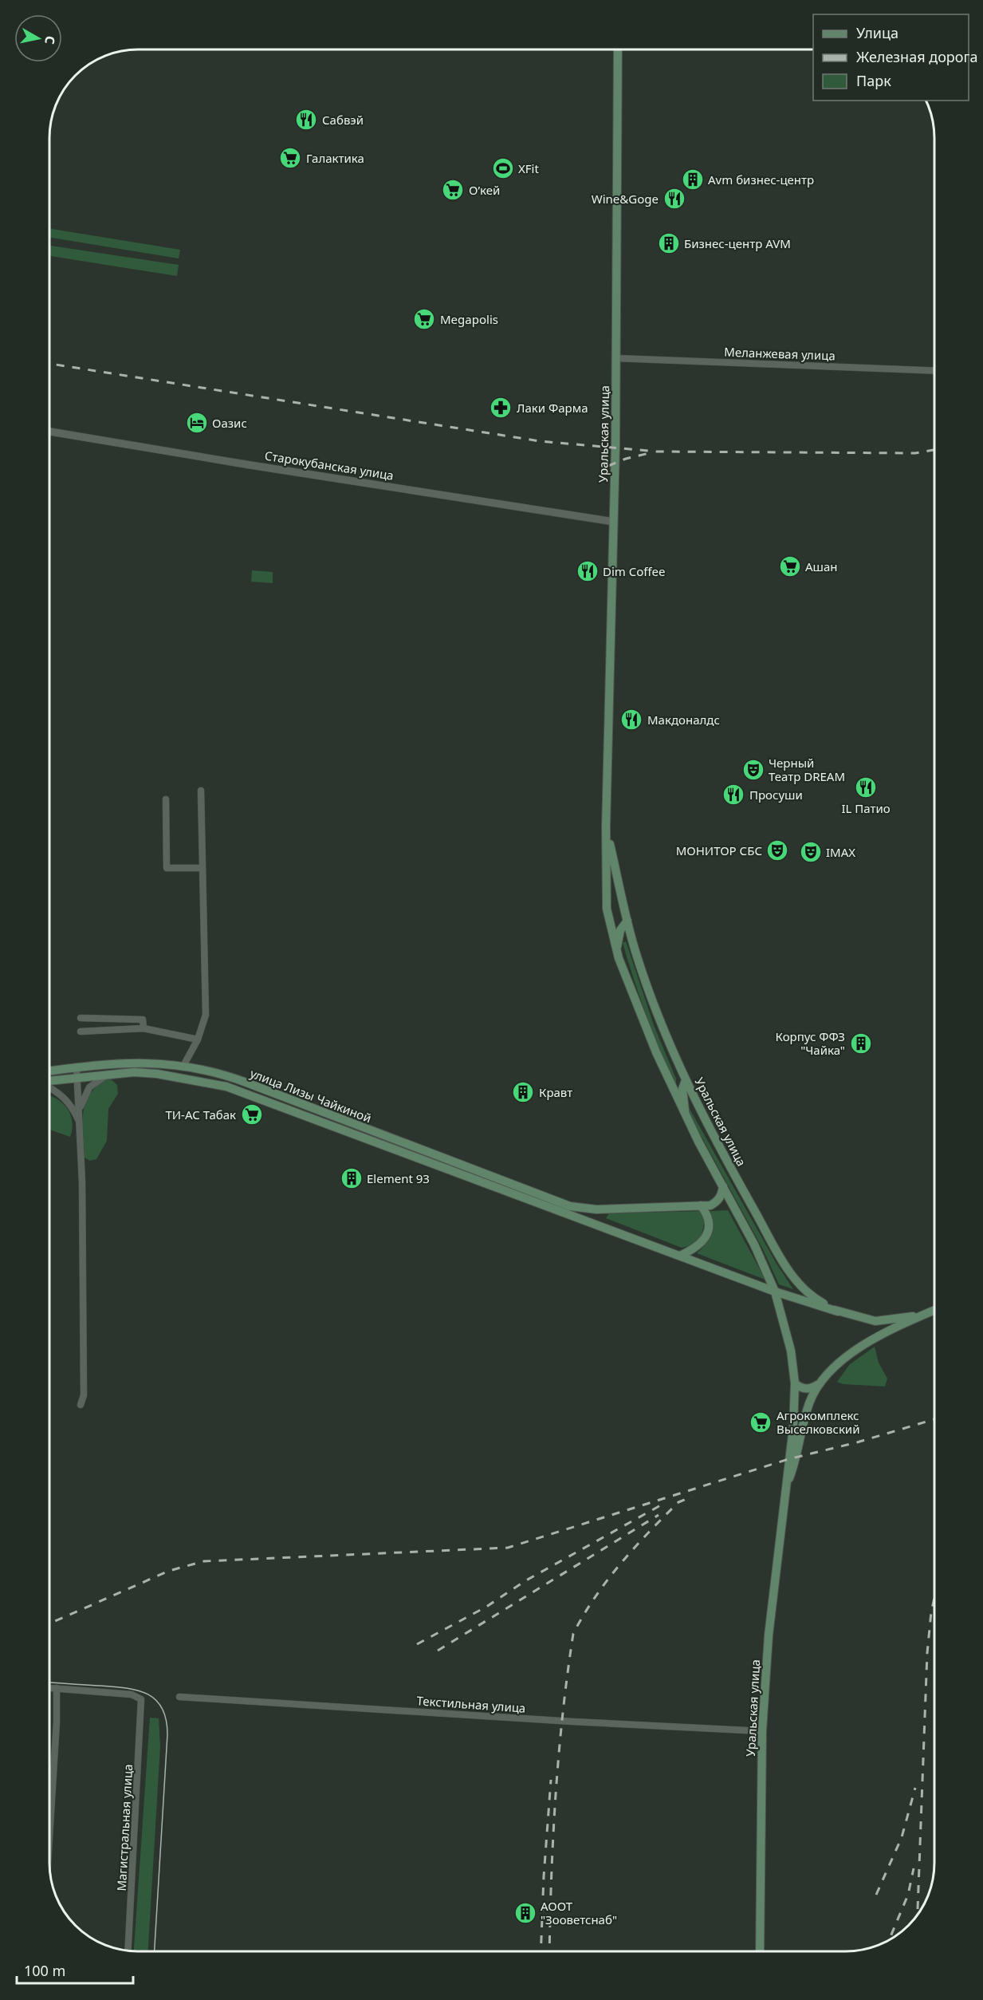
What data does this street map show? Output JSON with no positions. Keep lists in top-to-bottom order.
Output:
{
  "streets": {
    "main road": ["Уральская улица", "улица Лизы Чайкиной"],
    "street": [
      "Меланжевая улица",
      "Старокубанская улица",
      "Текстильная улица",
      "Магистральная улица"
    ]
  },
  "crossings": [
    ["Меланжевая улица", "Уральская улица"],
    ["Уральская улица", "Старокубанская улица"],
    ["Уральская улица", "Текстильная улица"]
  ],
  "places": {
    "restaurant": [
      "Сабвэй",
      "Wine&Goge",
      "Dim Coffee",
      "Макдоналдс",
      "IL Патио",
      "Просуши"
    ],
    "supermarket": [
      "Галактика",
      "О’кей",
      "Megapolis",
      "Ашан",
      "ТИ-АС Табак",
      "Агрокомплекс Выселковский"
    ],
    "sports": ["XFit"],
    "building": [
      "Avm бизнес-центр",
      "Бизнес-центр AVM",
      "Корпус ФФЗ \"Чайка\"",
      "Кравт",
      "Element 93",
      "АООТ \"Зооветснаб\""
    ],
    "pharmacy": ["Лаки Фарма"],
    "hotel": ["Оазис"],
    "theatre": ["Черный Театр DREAM", "МОНИТОР СБС", "IMAX"]
  },
  "legend": ["Улица", "Железная дорога", "Парк"],
  "scale_bar": "100 m",
  "north": "right"
}
